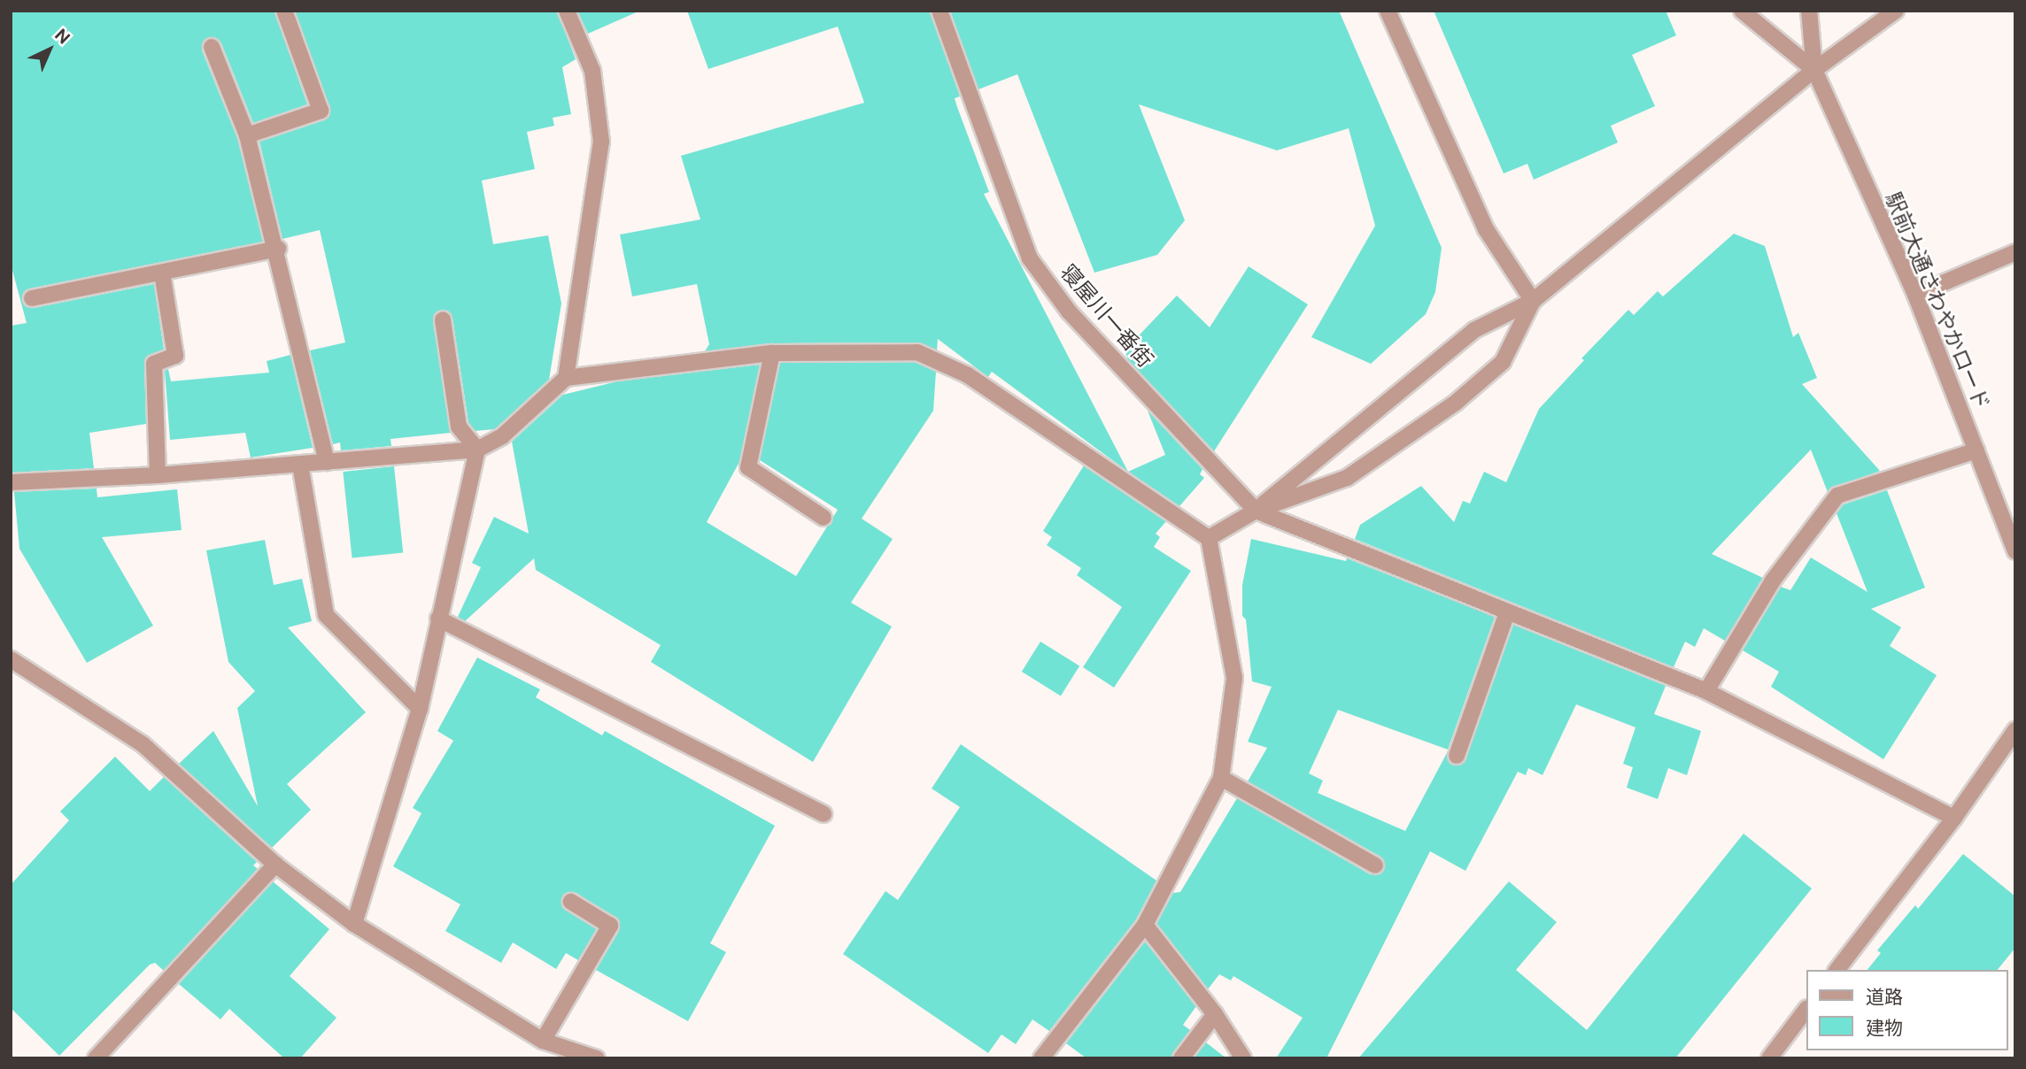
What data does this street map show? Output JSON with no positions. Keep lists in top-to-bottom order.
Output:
{
  "streets": {
    "street": ["駅前大通さわやかロード", "寝屋川一番街"]
  },
  "legend": ["道路", "建物"],
  "north": "top right"
}
